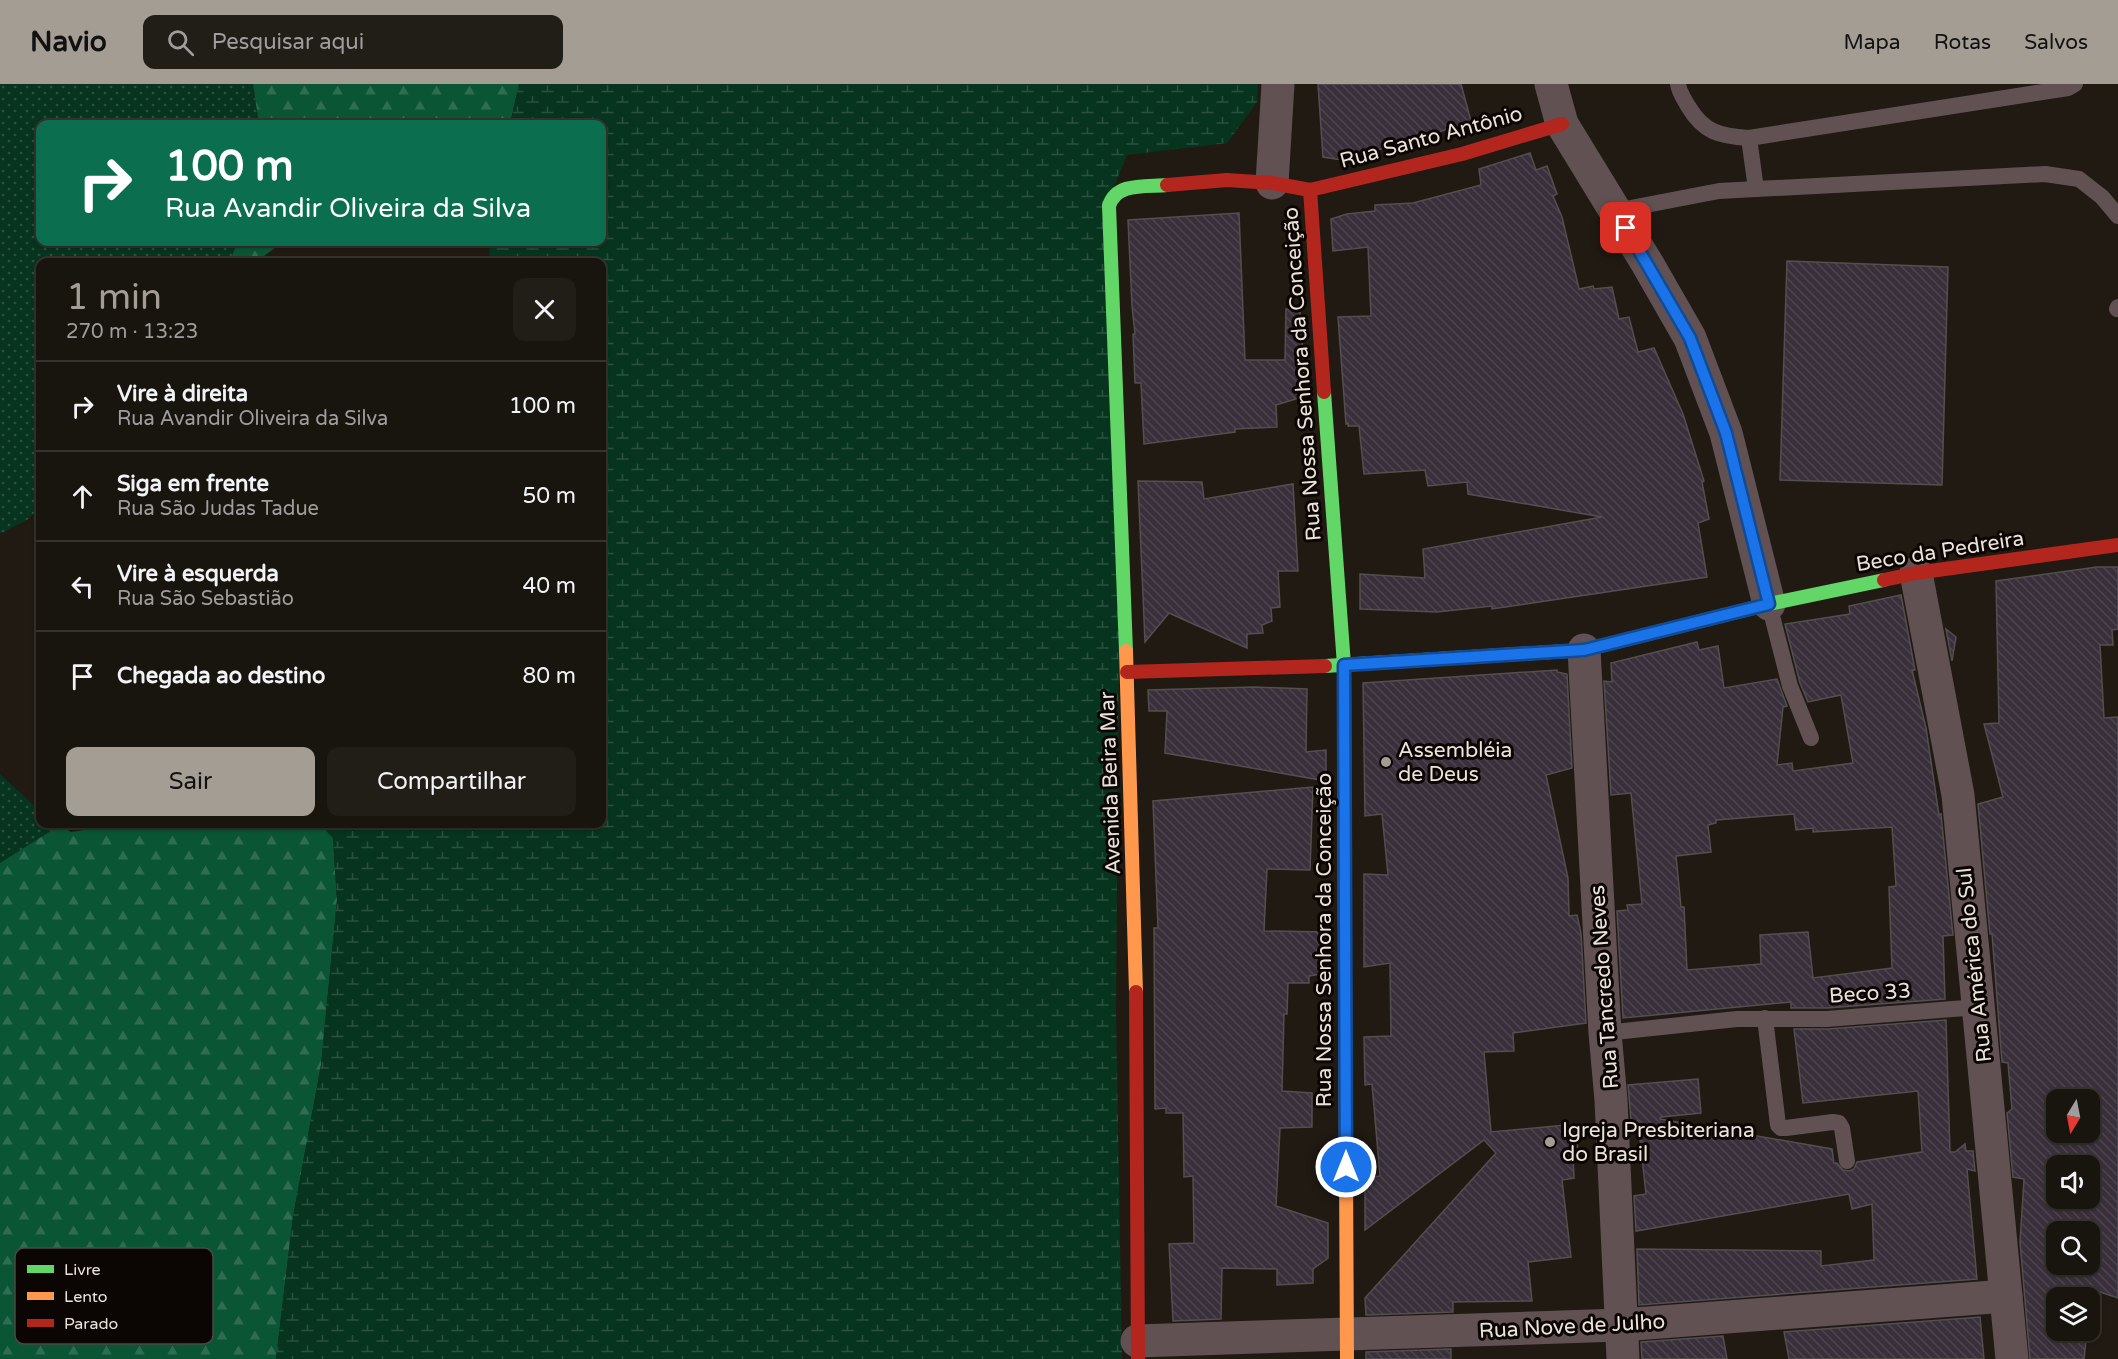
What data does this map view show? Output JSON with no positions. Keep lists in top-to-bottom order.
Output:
{
  "streets": {
    "street": [
      "Rua Santo Antônio",
      "Rua Nossa Senhora da Conceição",
      "Beco da Pedreira",
      "Avenida Beira Mar",
      "Rua América do Sul",
      "Rua Tancredo Neves",
      "Rua Nove de Julho"
    ],
    "lane": ["Beco 33"]
  },
  "crossings": [
    ["Rua Santo Antônio", "Rua Nossa Senhora da Conceição"],
    ["Rua Nossa Senhora da Conceição", "Beco da Pedreira"],
    ["Rua Nossa Senhora da Conceição", "Rua Nove de Julho"],
    ["Beco da Pedreira", "Avenida Beira Mar"],
    ["Beco da Pedreira", "Rua América do Sul"],
    ["Beco da Pedreira", "Rua Tancredo Neves"],
    ["Avenida Beira Mar", "Rua Nove de Julho"],
    ["Rua América do Sul", "Beco 33"],
    ["Rua América do Sul", "Rua Nove de Julho"],
    ["Rua Tancredo Neves", "Beco 33"],
    ["Rua Tancredo Neves", "Rua Nove de Julho"]
  ],
  "places": ["Assembléia de Deus", "Igreja Presbiteriana do Brasil"],
  "legend": ["Livre", "Lento", "Parado"],
  "north": "bottom",
  "page": {
    "header": "Navio",
    "search": "Pesquisar aqui",
    "nav": ["Mapa", "Rotas", "Salvos"],
    "turn": ["100 m", "Rua Avandir Oliveira da Silva"],
    "heading": ["1 min", "270 m · 13:23"],
    "list": [
      {
        "name": "Vire à direita",
        "note": "Rua Avandir Oliveira da Silva",
        "value": "100 m"
      },
      {
        "name": "Siga em frente",
        "note": "Rua São Judas Tadue",
        "value": "50 m"
      },
      {
        "name": "Vire à esquerda",
        "note": "Rua São Sebastião",
        "value": "40 m"
      },
      {
        "name": "Chegada ao destino",
        "value": "80 m"
      }
    ],
    "buttons": ["Sair", "Compartilhar"]
  }
}
